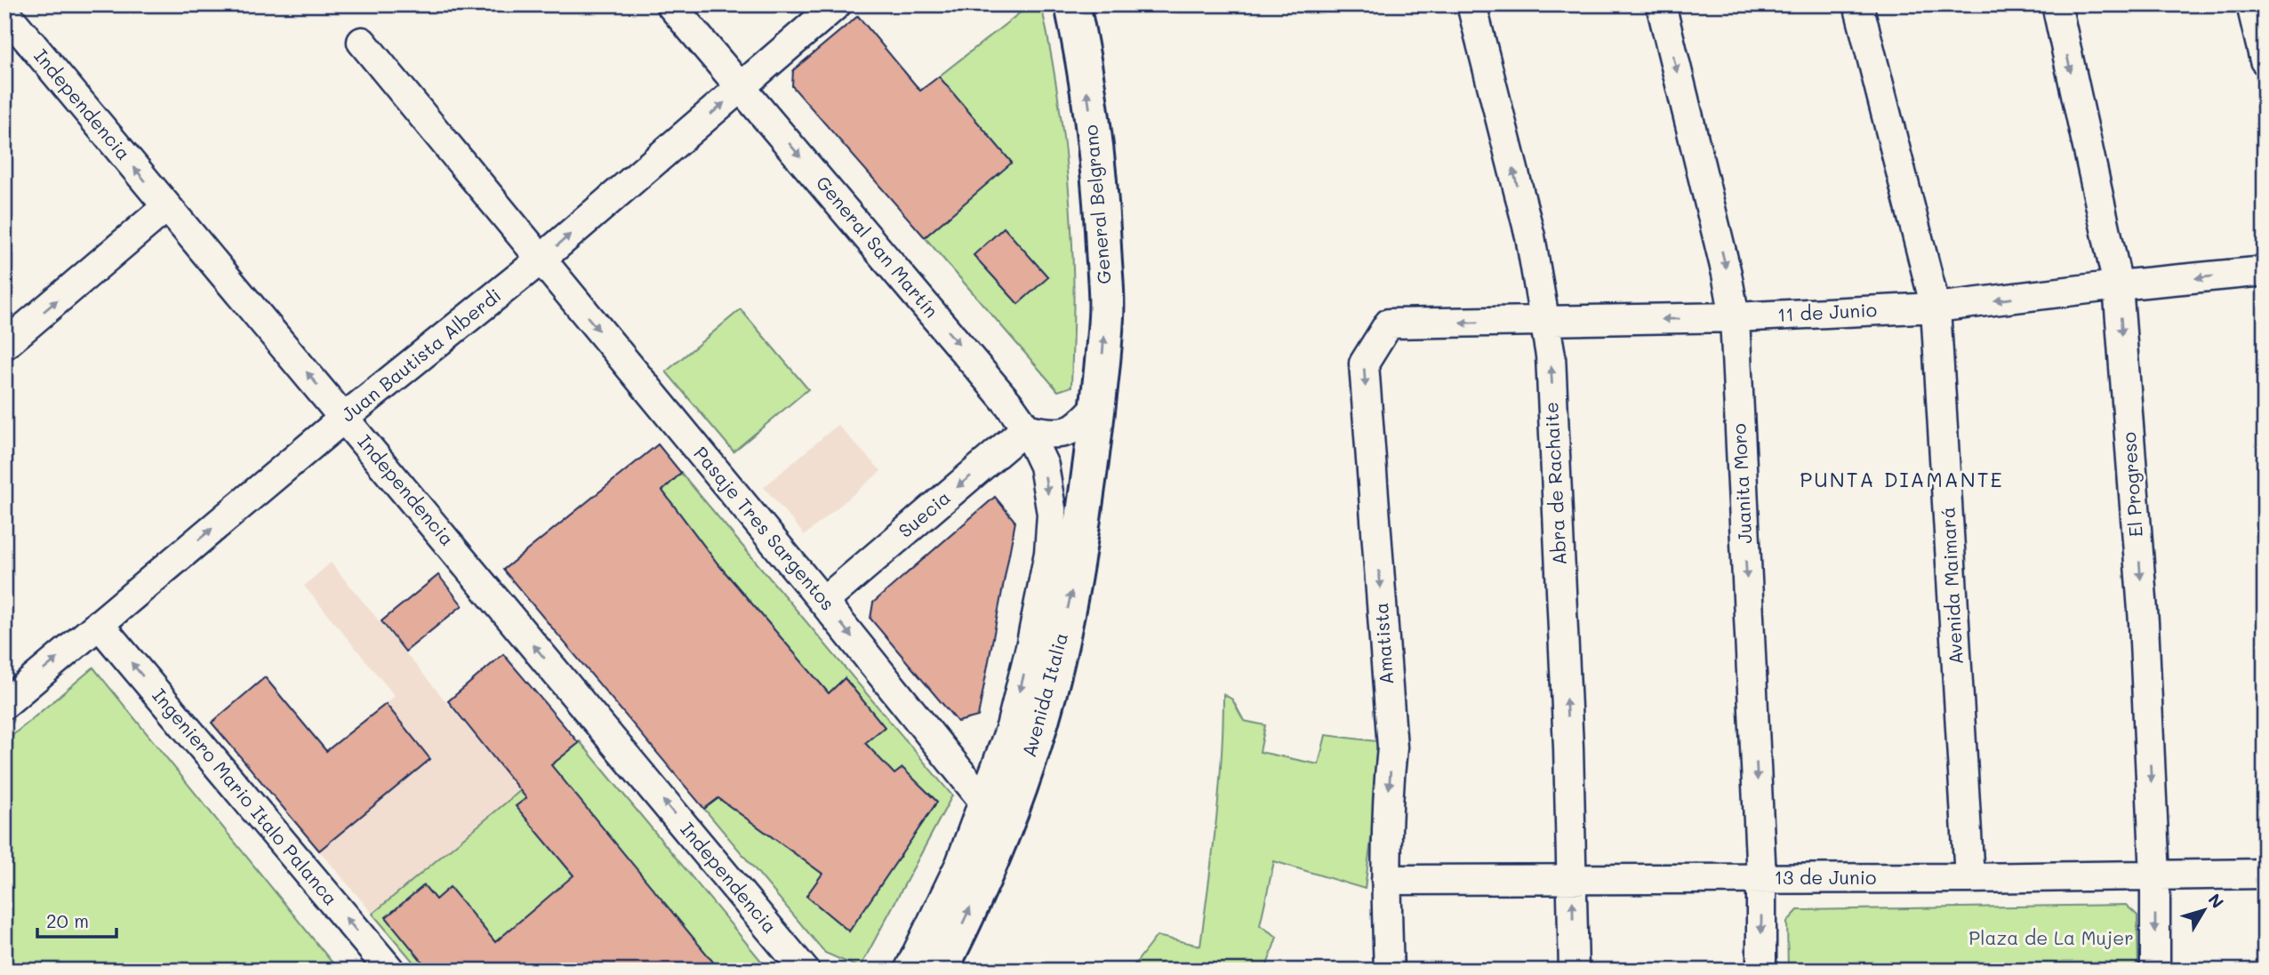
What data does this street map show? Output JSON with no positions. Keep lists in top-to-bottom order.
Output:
{
  "streets": {
    "main road": ["General Belgrano", "Avenida Italia"],
    "street": [
      "Independencia",
      "General San Martín",
      "11 de Junio",
      "Juan Bautista Alberdi",
      "Abra de Rachaite",
      "Juanita Moro",
      "El Progreso",
      "Suecia",
      "Pasaje Tres Sargentos",
      "Avenida Maimará",
      "Amatista",
      "Ingeniero Mario Italo Palanca",
      "13 de Junio"
    ]
  },
  "crossings": [
    ["Independencia", "Juan Bautista Alberdi"],
    ["General Belgrano", "Avenida Italia"],
    ["General San Martín", "Juan Bautista Alberdi"],
    ["General San Martín", "Suecia"],
    ["General San Martín", "Avenida Italia"],
    ["11 de Junio", "Abra de Rachaite"],
    ["11 de Junio", "Juanita Moro"],
    ["11 de Junio", "El Progreso"],
    ["11 de Junio", "Avenida Maimará"],
    ["11 de Junio", "Amatista"],
    ["Juan Bautista Alberdi", "Pasaje Tres Sargentos"],
    ["Juan Bautista Alberdi", "Ingeniero Mario Italo Palanca"],
    ["Abra de Rachaite", "13 de Junio"],
    ["Juanita Moro", "13 de Junio"],
    ["El Progreso", "13 de Junio"],
    ["Suecia", "Pasaje Tres Sargentos"],
    ["Suecia", "Avenida Italia"],
    ["Pasaje Tres Sargentos", "Avenida Italia"],
    ["Avenida Maimará", "13 de Junio"],
    ["Amatista", "13 de Junio"]
  ],
  "one_way": [
    "Independencia",
    "General Belgrano",
    "General San Martín",
    "11 de Junio",
    "Juan Bautista Alberdi",
    "Abra de Rachaite",
    "Juanita Moro",
    "El Progreso",
    "Suecia",
    "Pasaje Tres Sargentos",
    "Amatista",
    "Ingeniero Mario Italo Palanca"
  ],
  "districts": ["PUNTA DIAMANTE"],
  "parks": ["Plaza de La Mujer"],
  "scale_bar": "20 m",
  "north": "top right"
}
